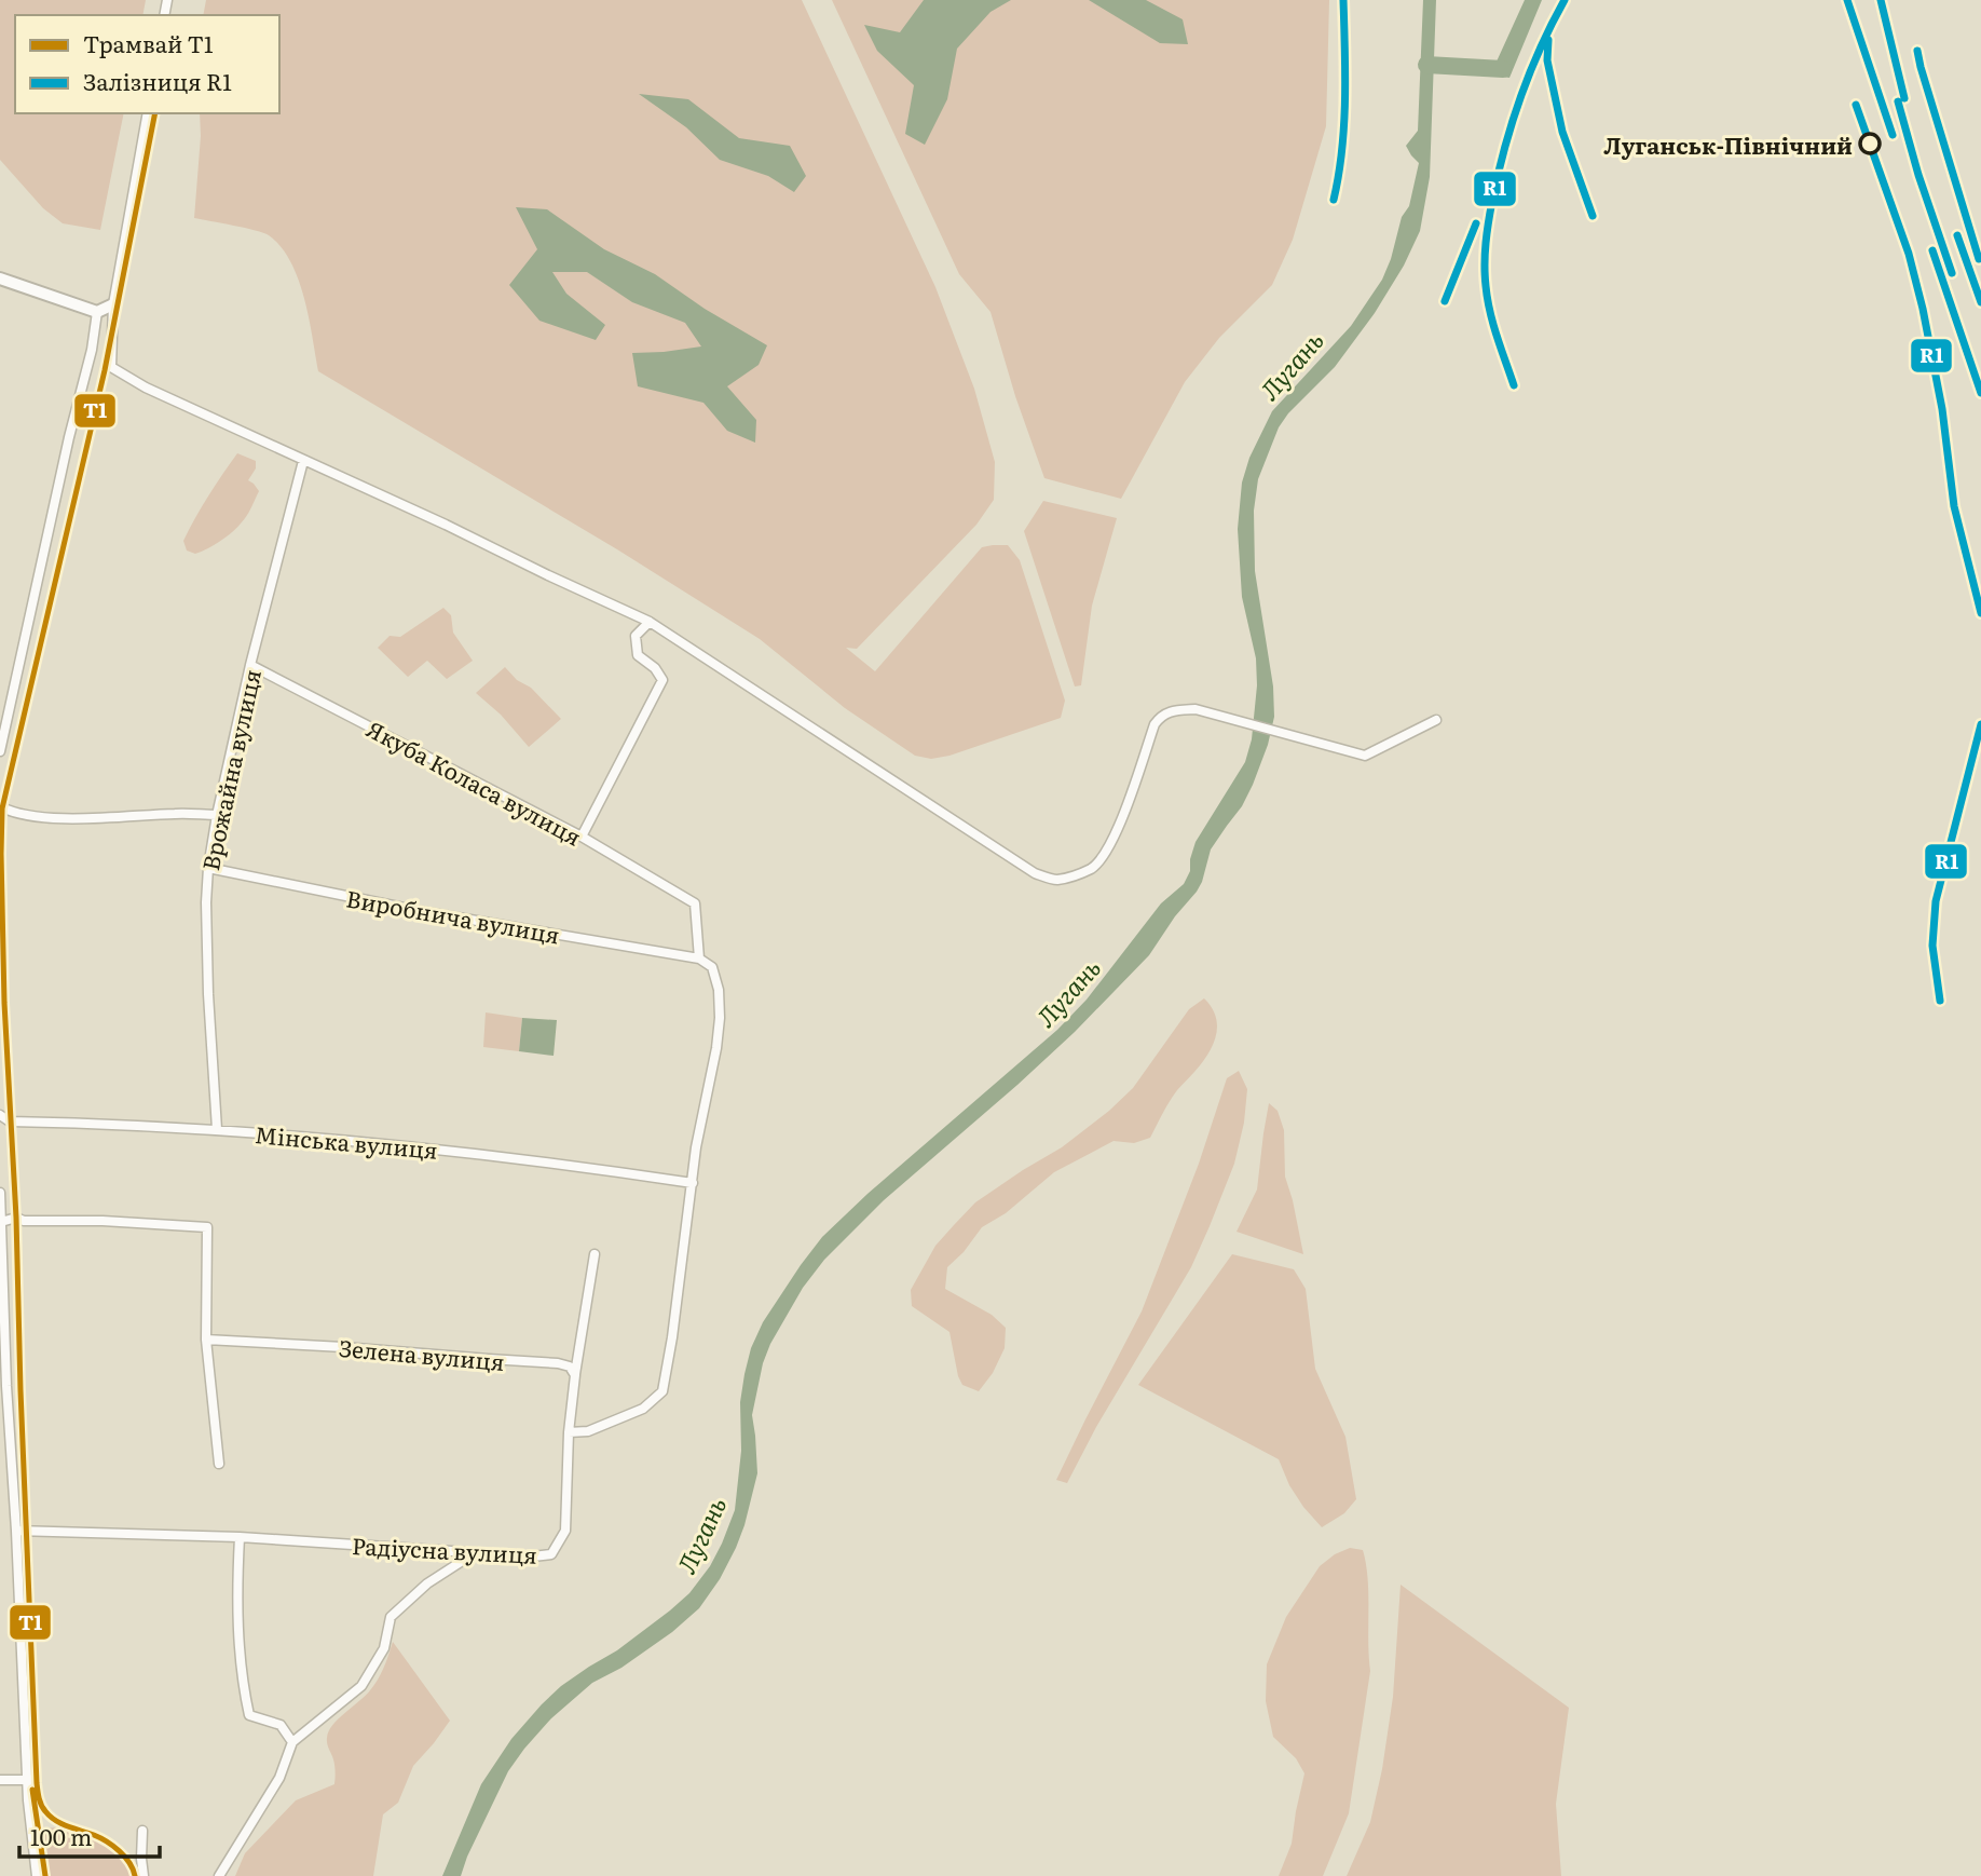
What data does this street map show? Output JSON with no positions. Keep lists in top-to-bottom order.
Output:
{
  "streets": {
    "street": [
      "Врожайна вулиця",
      "Якуба Коласа вулиця",
      "Виробнича вулиця",
      "Мінська вулиця",
      "Зелена вулиця",
      "Радіусна вулиця"
    ]
  },
  "crossings": [
    ["Врожайна вулиця", "Якуба Коласа вулиця"],
    ["Врожайна вулиця", "Виробнича вулиця"],
    ["Врожайна вулиця", "Мінська вулиця"],
    ["Якуба Коласа вулиця", "Виробнича вулиця"]
  ],
  "water": ["Лугань"],
  "places": ["Луганськ-Північний"],
  "lines": ["rail line R1", "tram line T1"],
  "legend": ["Трамвай T1", "Залізниця R1"],
  "scale_bar": "100 m"
}
